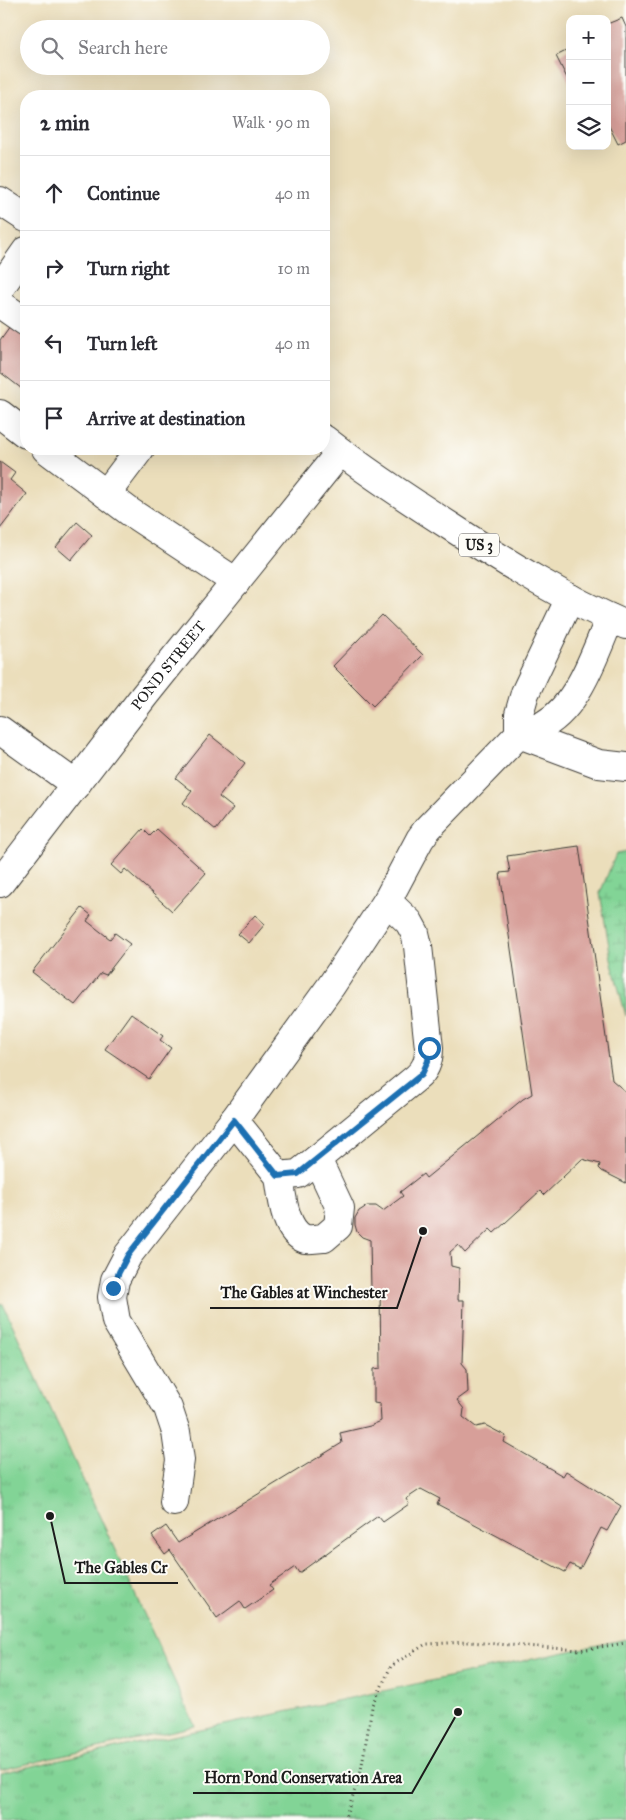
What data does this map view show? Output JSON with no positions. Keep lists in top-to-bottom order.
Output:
{
  "streets": {
    "main road": ["US 3", "POND STREET"]
  },
  "places": ["The Gables at Winchester", "The Gables Cr", "Horn Pond Conservation Area"],
  "page": {
    "map_buttons": ["+", "−"],
    "search": "Search here",
    "heading": ["2 min", "Walk · 90 m"],
    "list": [
      ["Continue", "40 m"],
      ["Turn right", "10 m"],
      ["Turn left", "40 m"],
      "Arrive at destination"
    ]
  }
}
